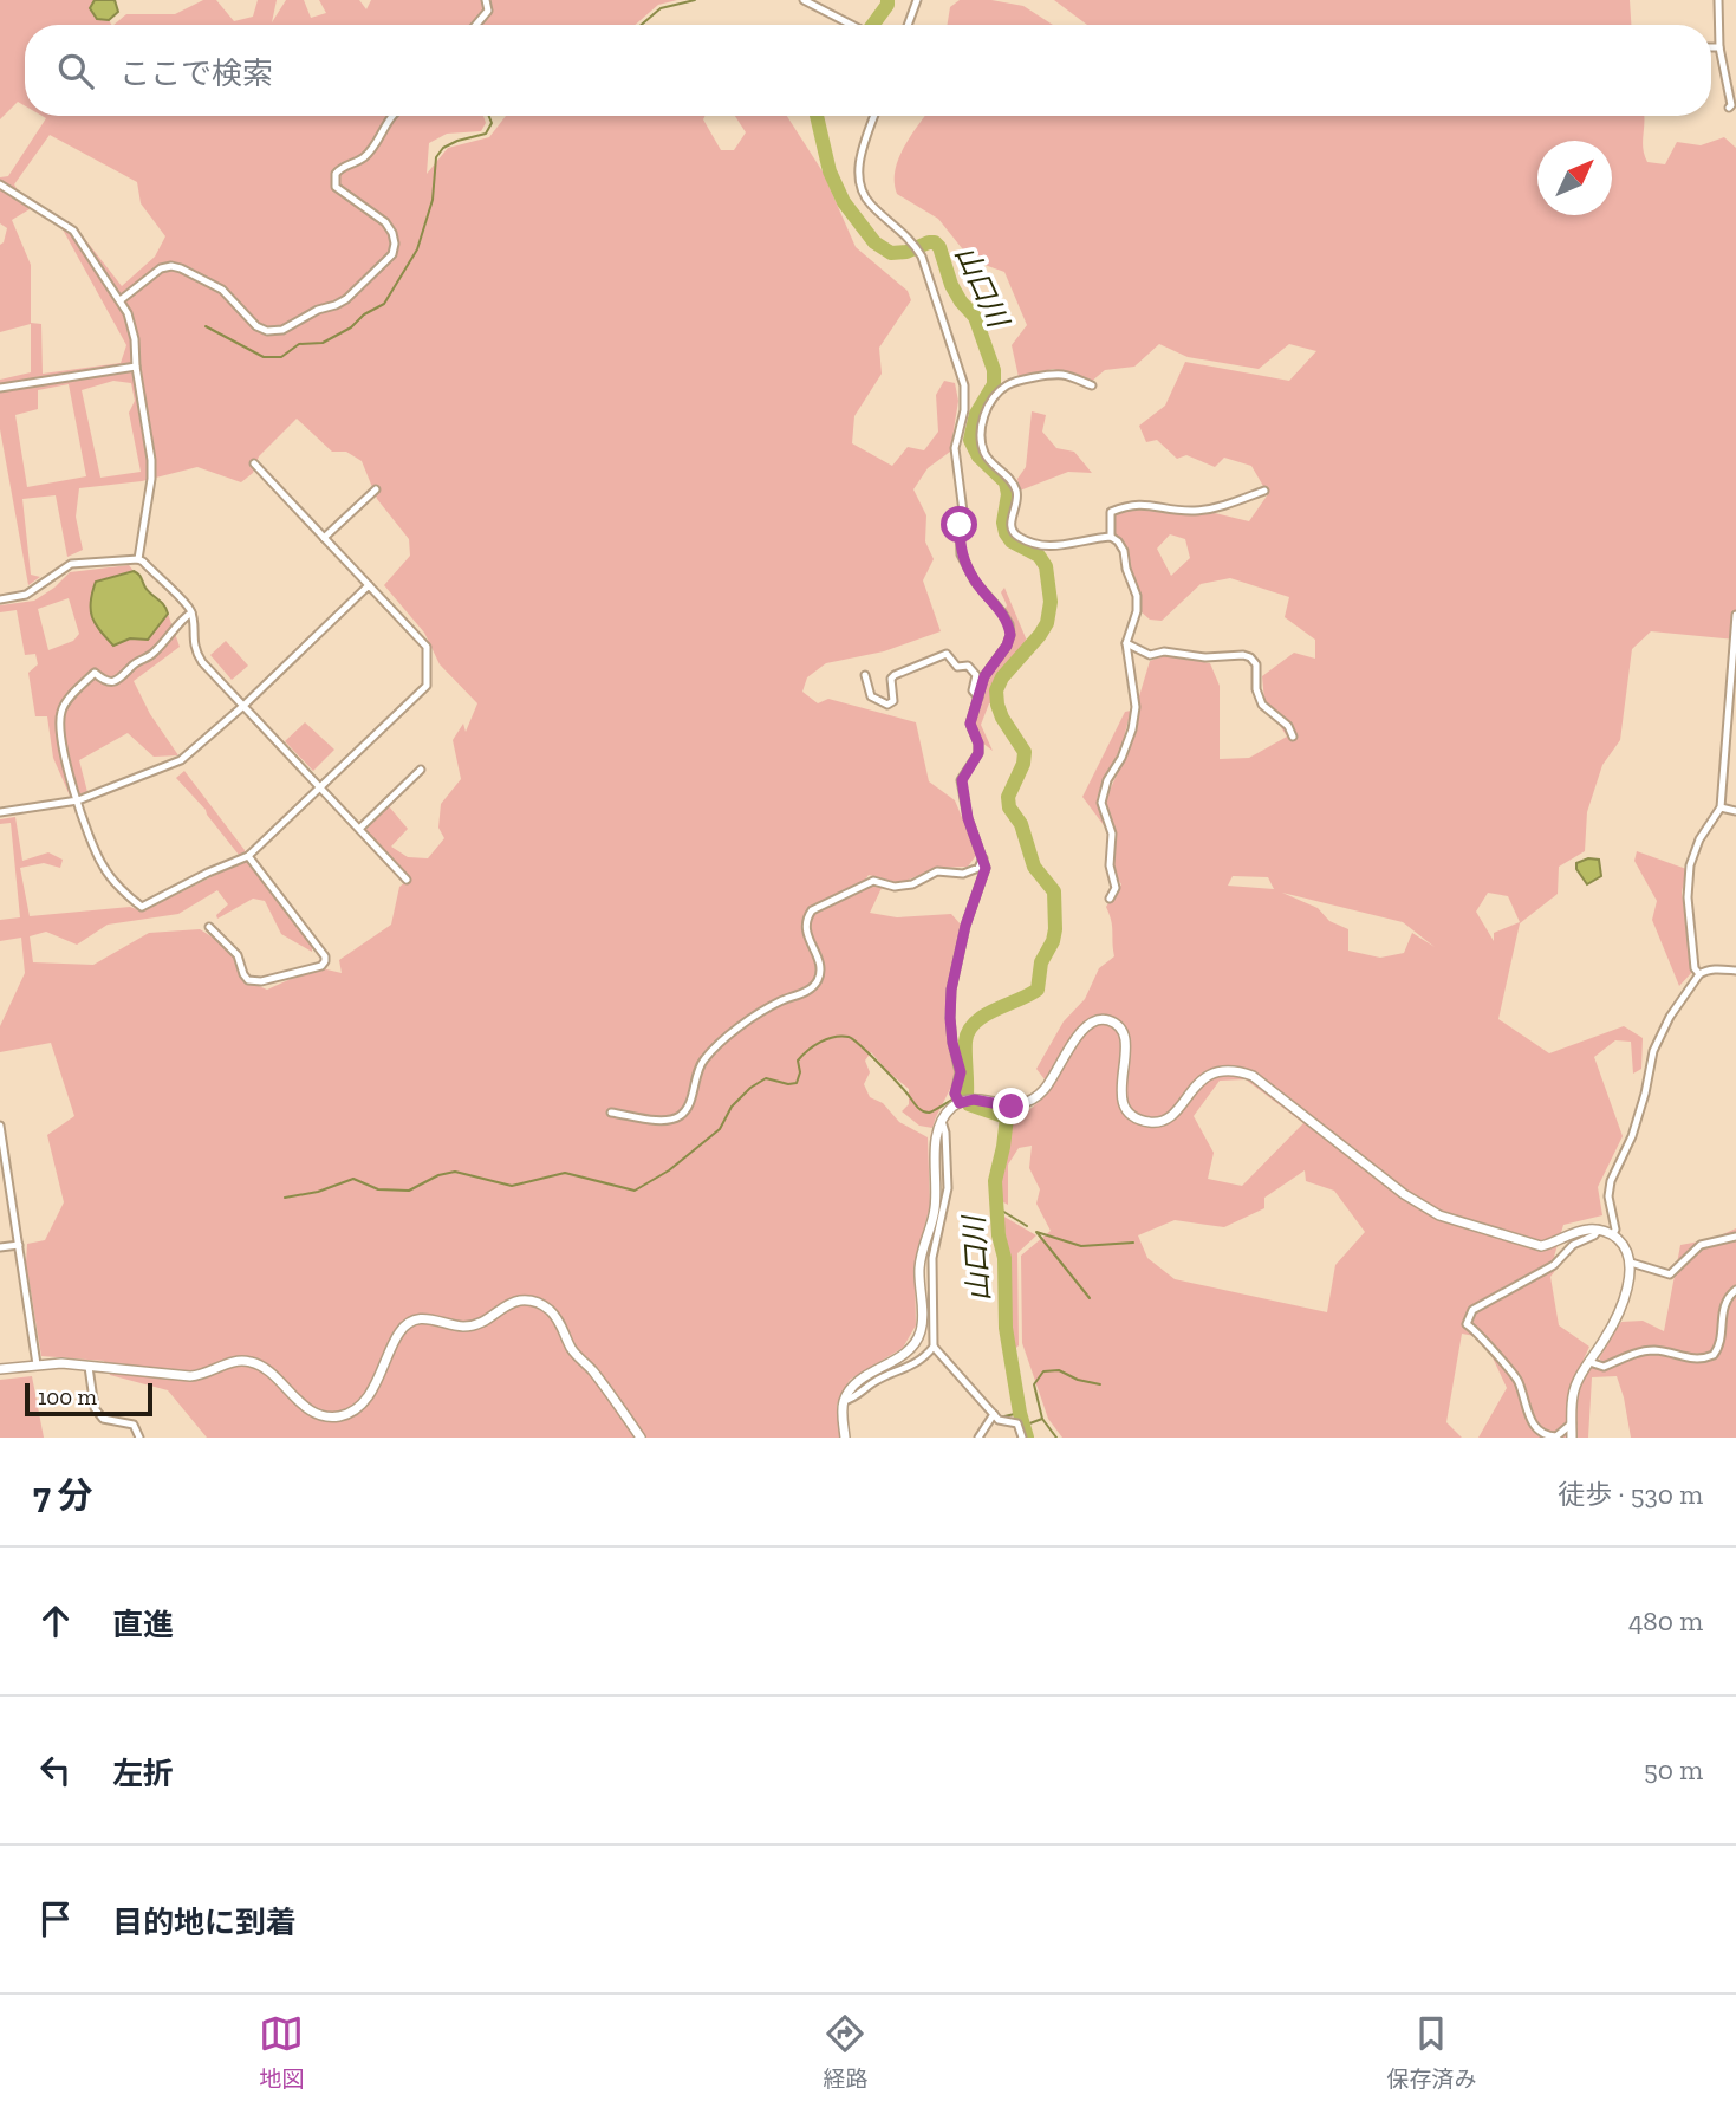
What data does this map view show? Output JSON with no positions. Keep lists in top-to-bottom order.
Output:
{
  "water": ["山口川"],
  "scale_bar": "100 m",
  "north": "top right",
  "page": {
    "search": "ここで検索",
    "scale": "100 m",
    "heading": ["7 分", "徒歩 · 530 m"],
    "list": [
      ["直進", "480 m"],
      ["左折", "50 m"],
      "目的地に到着"
    ],
    "nav": ["地図", "経路", "保存済み"]
  }
}
